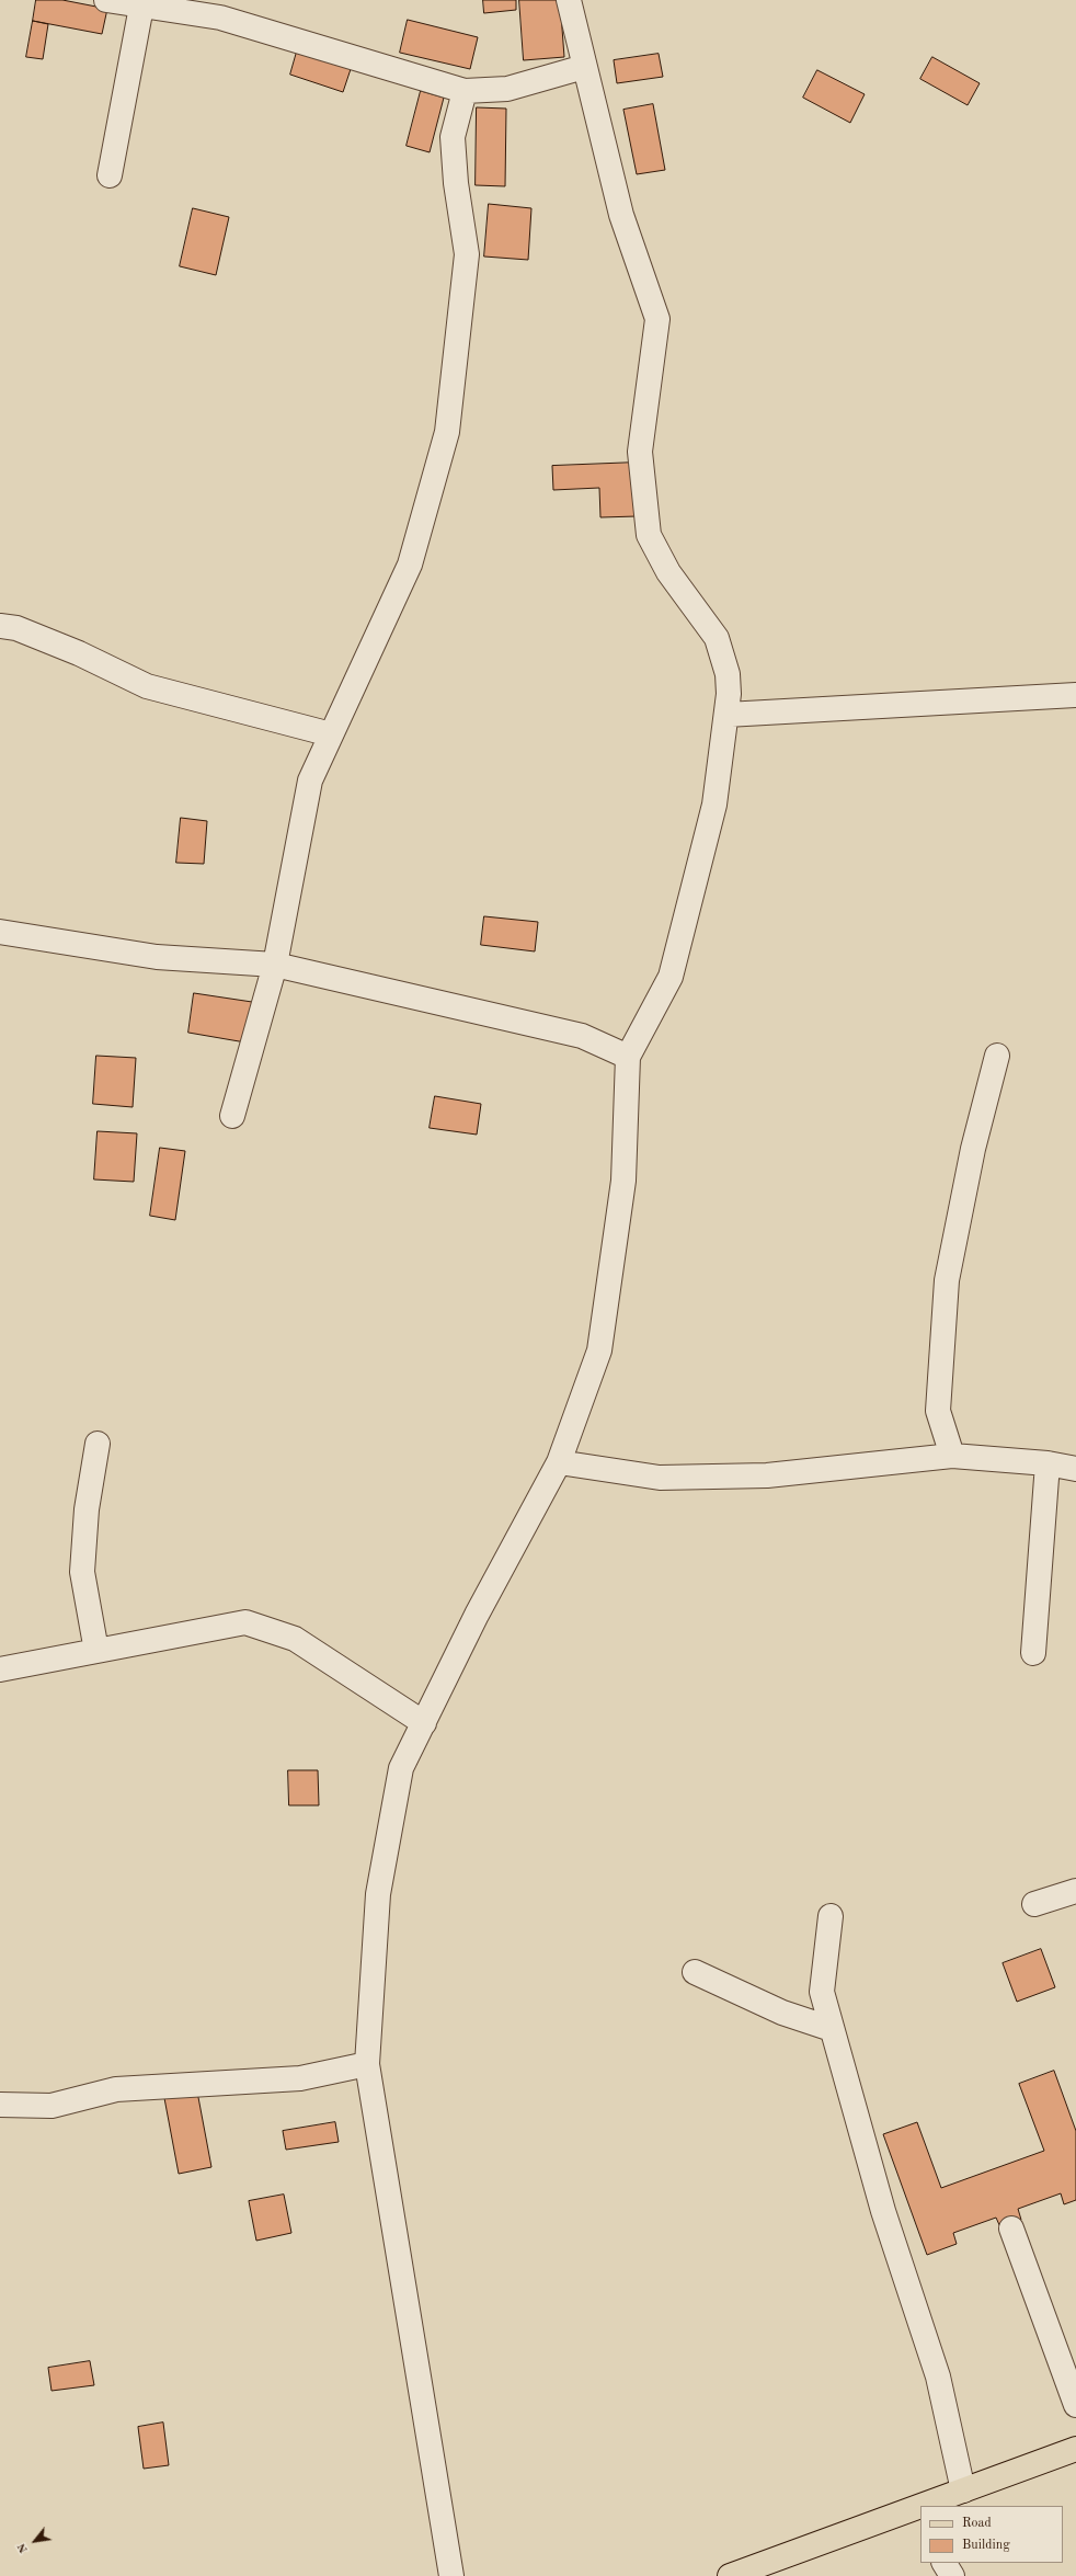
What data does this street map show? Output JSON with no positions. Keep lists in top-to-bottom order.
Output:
{
  "legend": ["Road", "Building"],
  "north": "bottom left"
}
